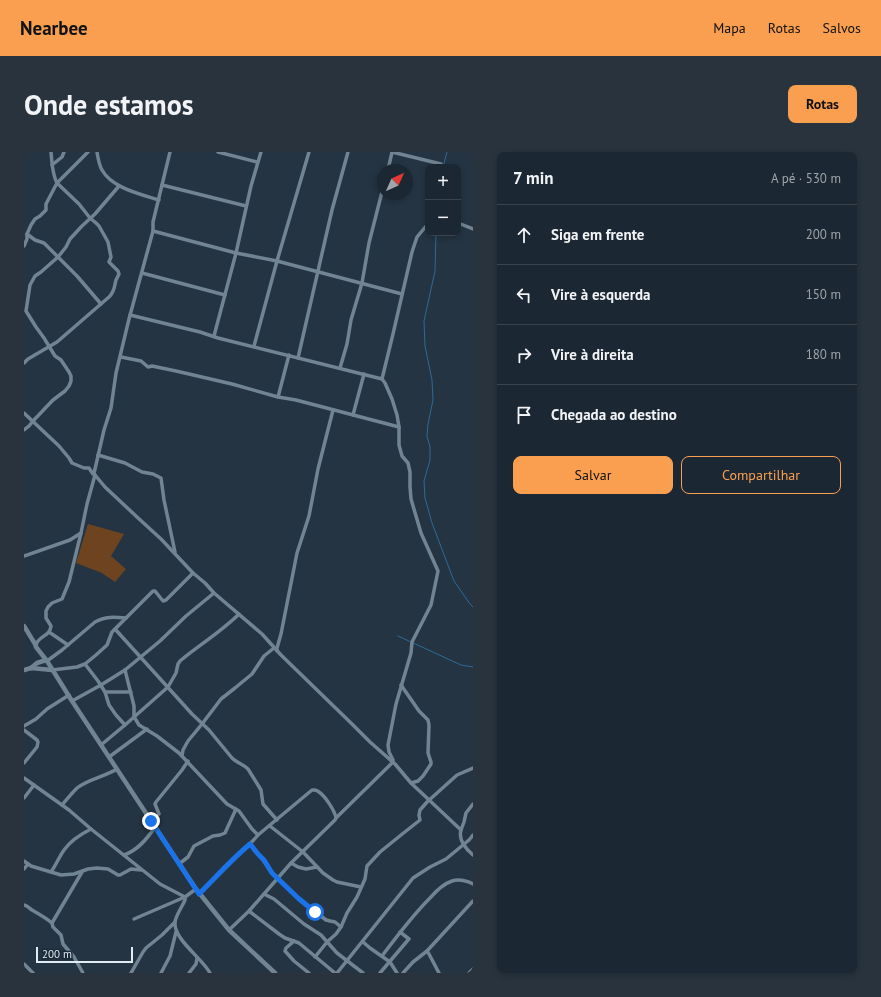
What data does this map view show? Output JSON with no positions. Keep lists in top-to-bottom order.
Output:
{
  "scale_bar": "200 m",
  "north": "top right",
  "page": {
    "header": "Nearbee",
    "nav": ["Mapa", "Rotas", "Salvos"],
    "buttons": [
      "Rotas",
      ["Salvar", "Compartilhar"]
    ],
    "title": "Onde estamos",
    "heading": ["7 min", "A pé · 530 m"],
    "map_buttons": ["+", "−"],
    "list": [
      ["Siga em frente", "200 m"],
      ["Vire à esquerda", "150 m"],
      ["Vire à direita", "180 m"],
      "Chegada ao destino"
    ],
    "scale": "200 m"
  }
}
